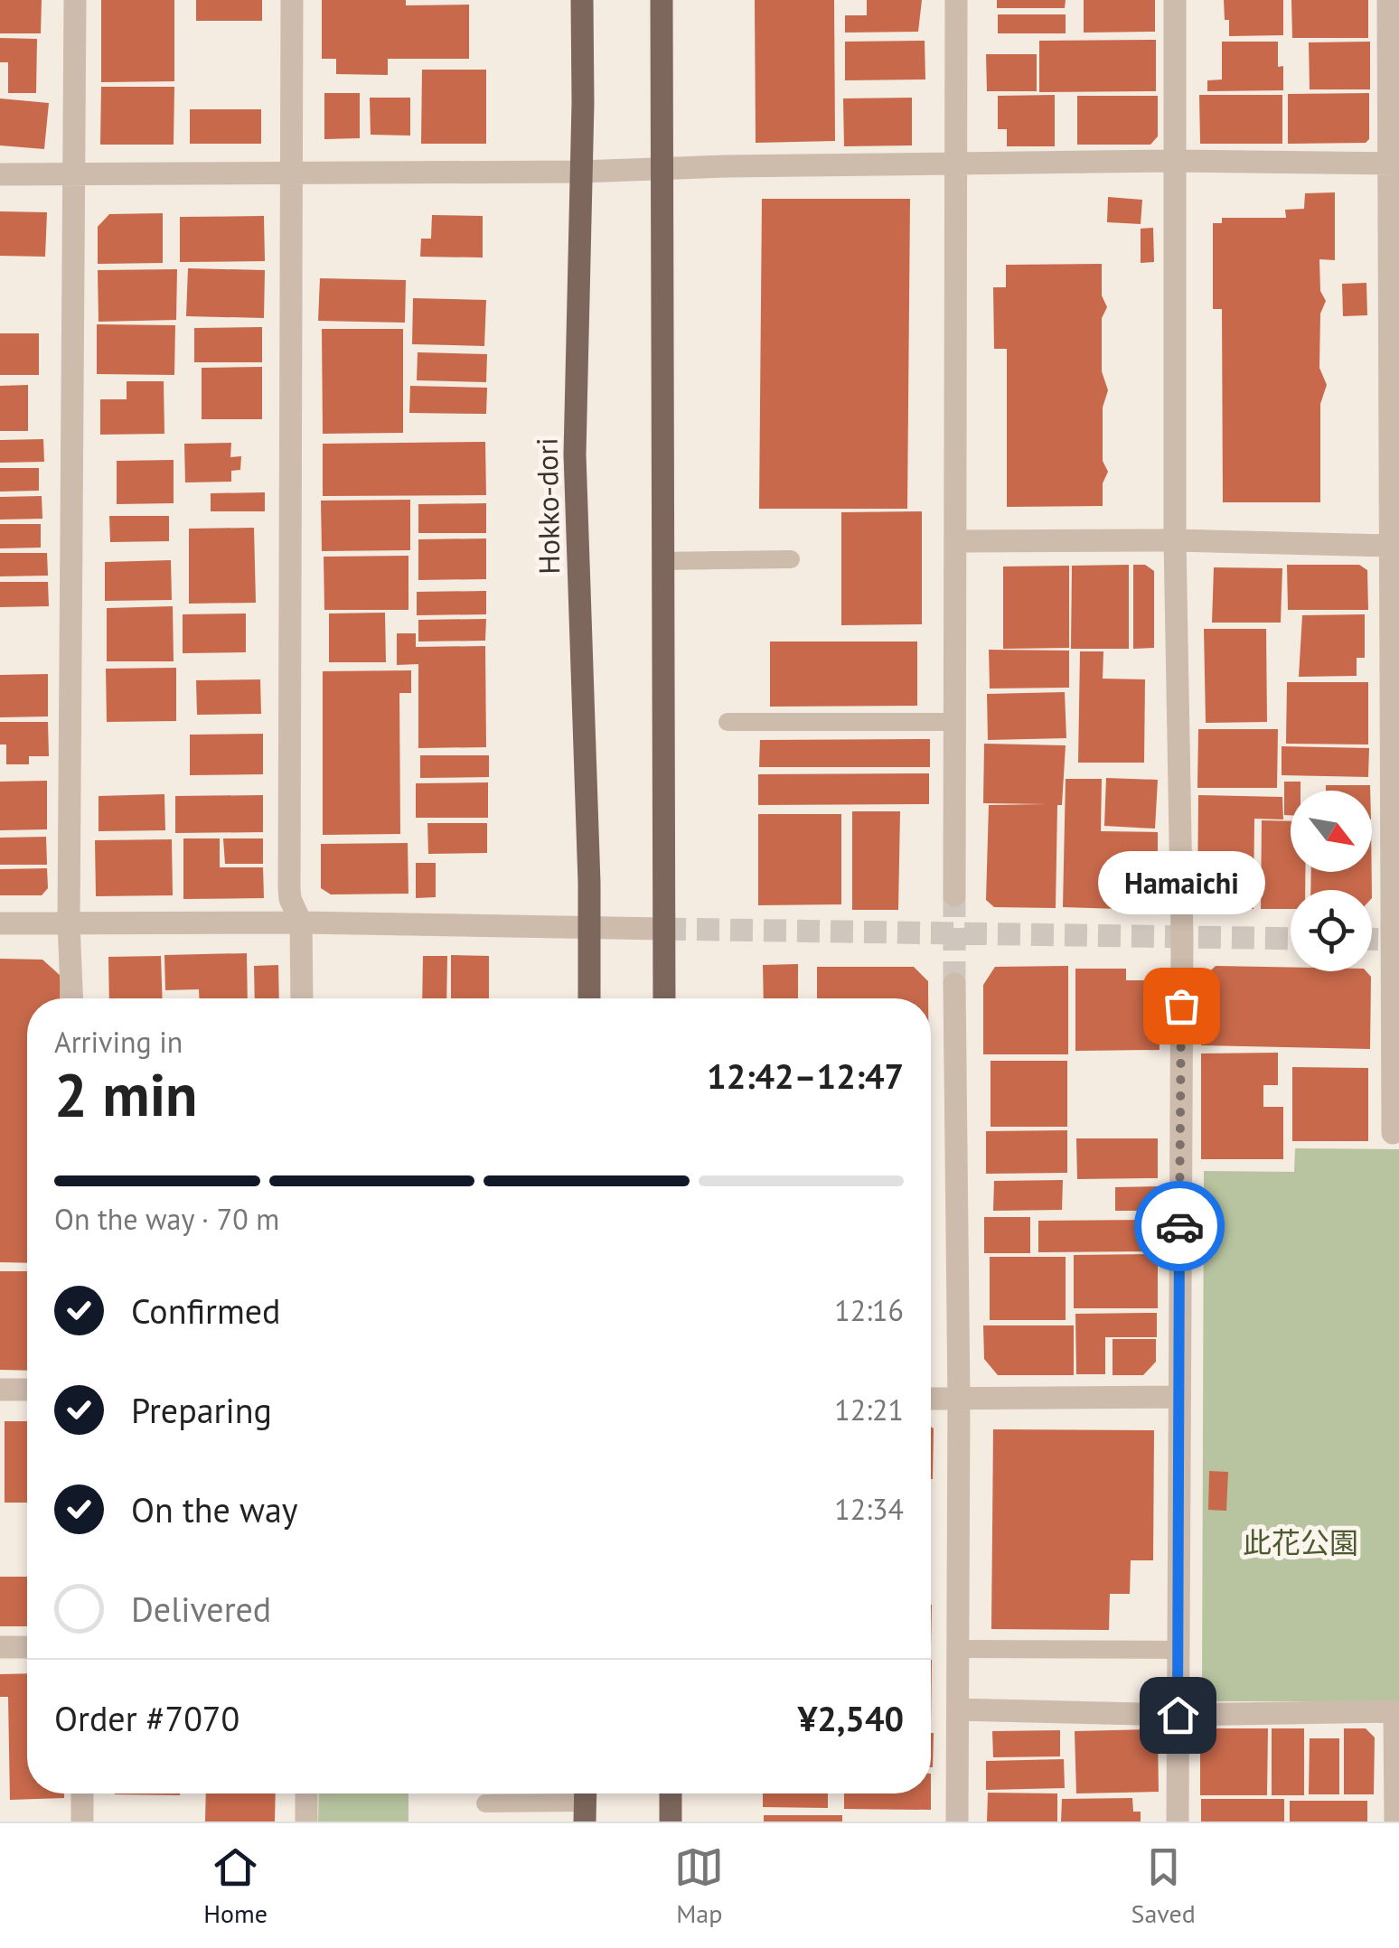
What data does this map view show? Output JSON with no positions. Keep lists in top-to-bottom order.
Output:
{
  "streets": {
    "main road": ["Hokko-dori"]
  },
  "parks": ["此花公園"],
  "places": ["Hamaichi"],
  "north": "bottom right",
  "page": {
    "bubble": "Hamaichi",
    "heading": ["2 min", "Arriving in", "12:42–12:47"],
    "panel": ["Order #7070", "¥2,540"],
    "bar": "On the way · 70 m",
    "list": [
      ["Confirmed", "12:16"],
      ["Preparing", "12:21"],
      ["On the way", "12:34"],
      "Delivered"
    ],
    "tabs": ["Home", "Map", "Saved"]
  }
}
